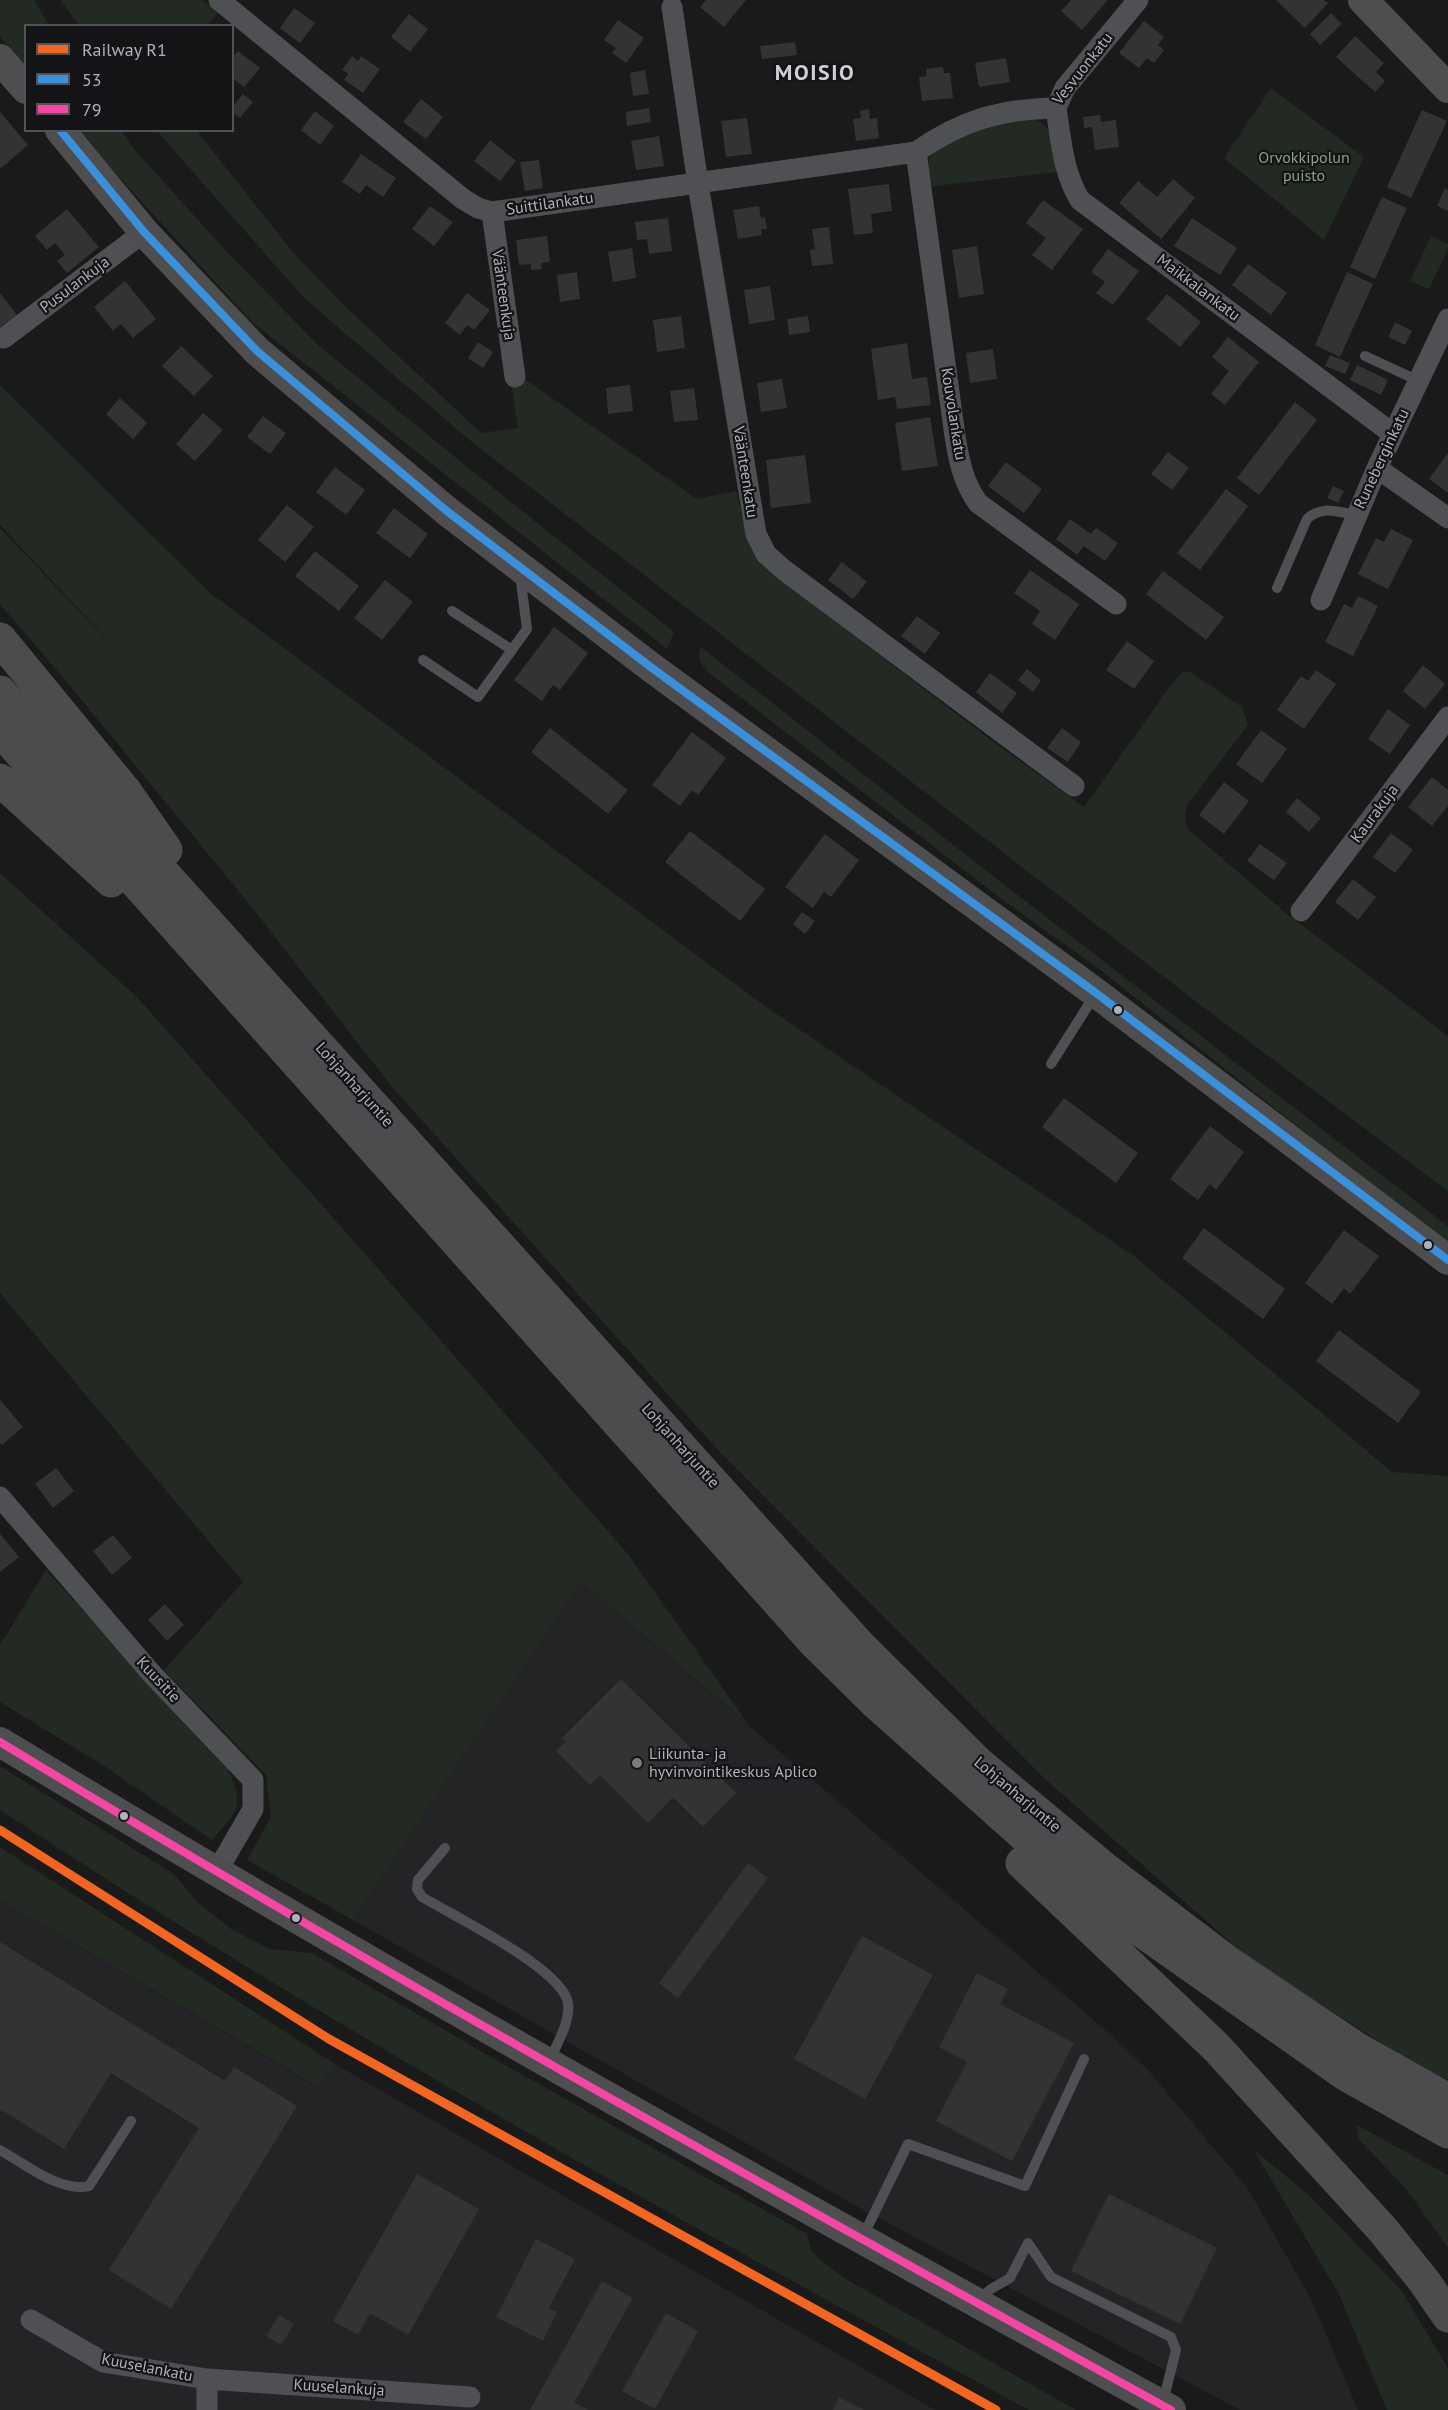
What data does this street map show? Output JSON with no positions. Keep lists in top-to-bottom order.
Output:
{
  "streets": {
    "highway": ["Lohjanharjuntie"],
    "street": [
      "Vesvuonkatu",
      "Suittilankatu",
      "Pusulankuja",
      "Maikkalankatu",
      "Väänteenkuja",
      "Kouvolankatu",
      "Runeberginkatu",
      "Väänteenkatu",
      "Kaurakuja",
      "Kuusitie",
      "Kuuselankatu",
      "Kuuselankuja"
    ]
  },
  "crossings": [
    ["Vesvuonkatu", "Suittilankatu"],
    ["Vesvuonkatu", "Maikkalankatu"],
    ["Vesvuonkatu", "Kouvolankatu"],
    ["Suittilankatu", "Väänteenkuja"],
    ["Suittilankatu", "Kouvolankatu"],
    ["Suittilankatu", "Väänteenkatu"],
    ["Maikkalankatu", "Runeberginkatu"],
    ["Kuuselankatu", "Kuuselankuja"]
  ],
  "districts": ["MOISIO"],
  "parks": ["Orvokkipolun puisto"],
  "places": ["Liikunta- ja hyvinvointikeskus Aplico"],
  "lines": ["transit line 53", "transit line 79", "rail line R1"],
  "legend": ["Railway R1", "53", "79"]
}
